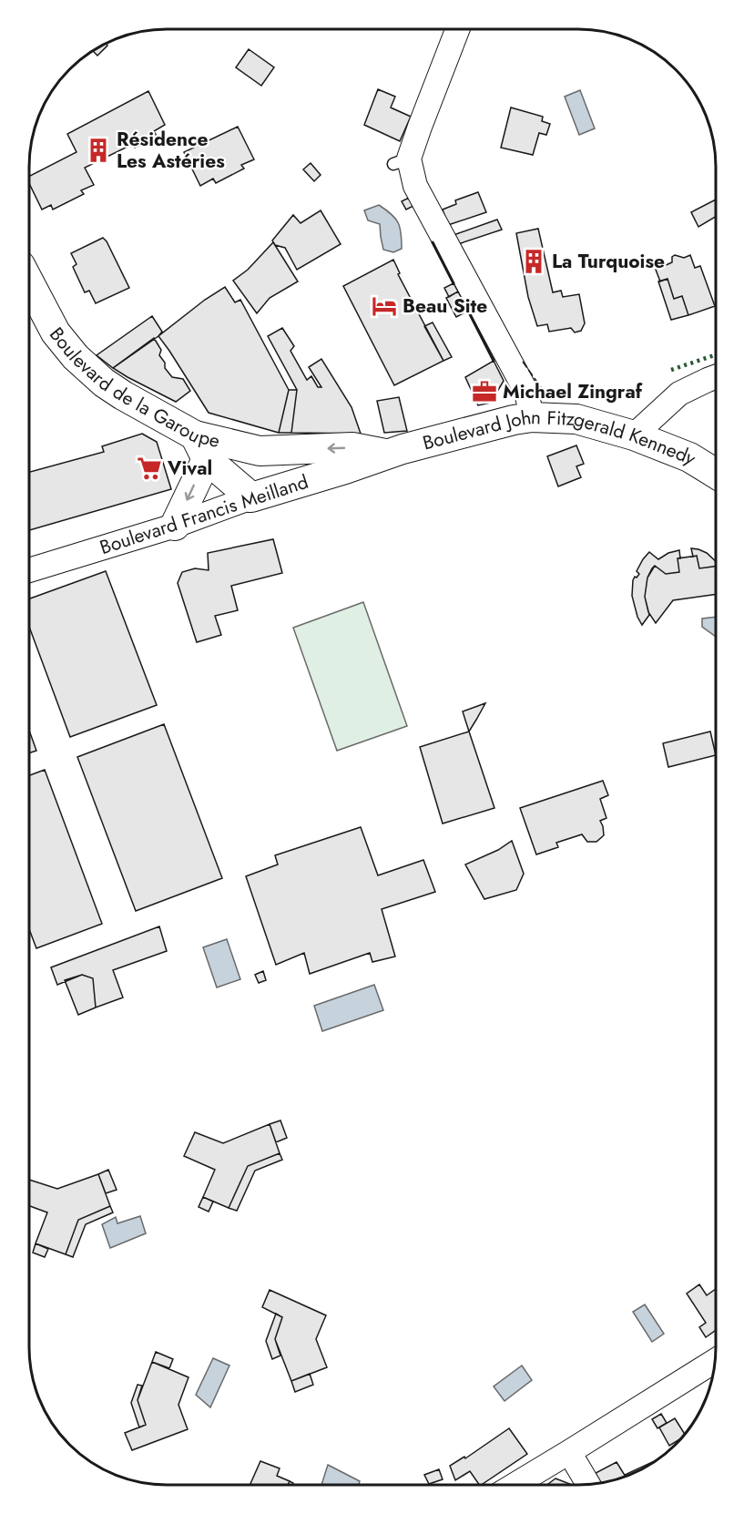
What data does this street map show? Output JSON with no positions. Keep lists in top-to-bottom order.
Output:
{
  "streets": {
    "street": ["Boulevard de la Garoupe", "Boulevard John Fitzgerald Kennedy", "Boulevard Francis Meilland"]
  },
  "crossings": [
    ["Boulevard de la Garoupe", "Boulevard John Fitzgerald Kennedy"],
    ["Boulevard de la Garoupe", "Boulevard Francis Meilland"],
    ["Boulevard John Fitzgerald Kennedy", "Boulevard Francis Meilland"]
  ],
  "places": {
    "building": ["Résidence Les Astéries", "La Turquoise"],
    "hotel": ["Beau Site"],
    "office": ["Michael Zingraf"],
    "supermarket": ["Vival"]
  }
}
